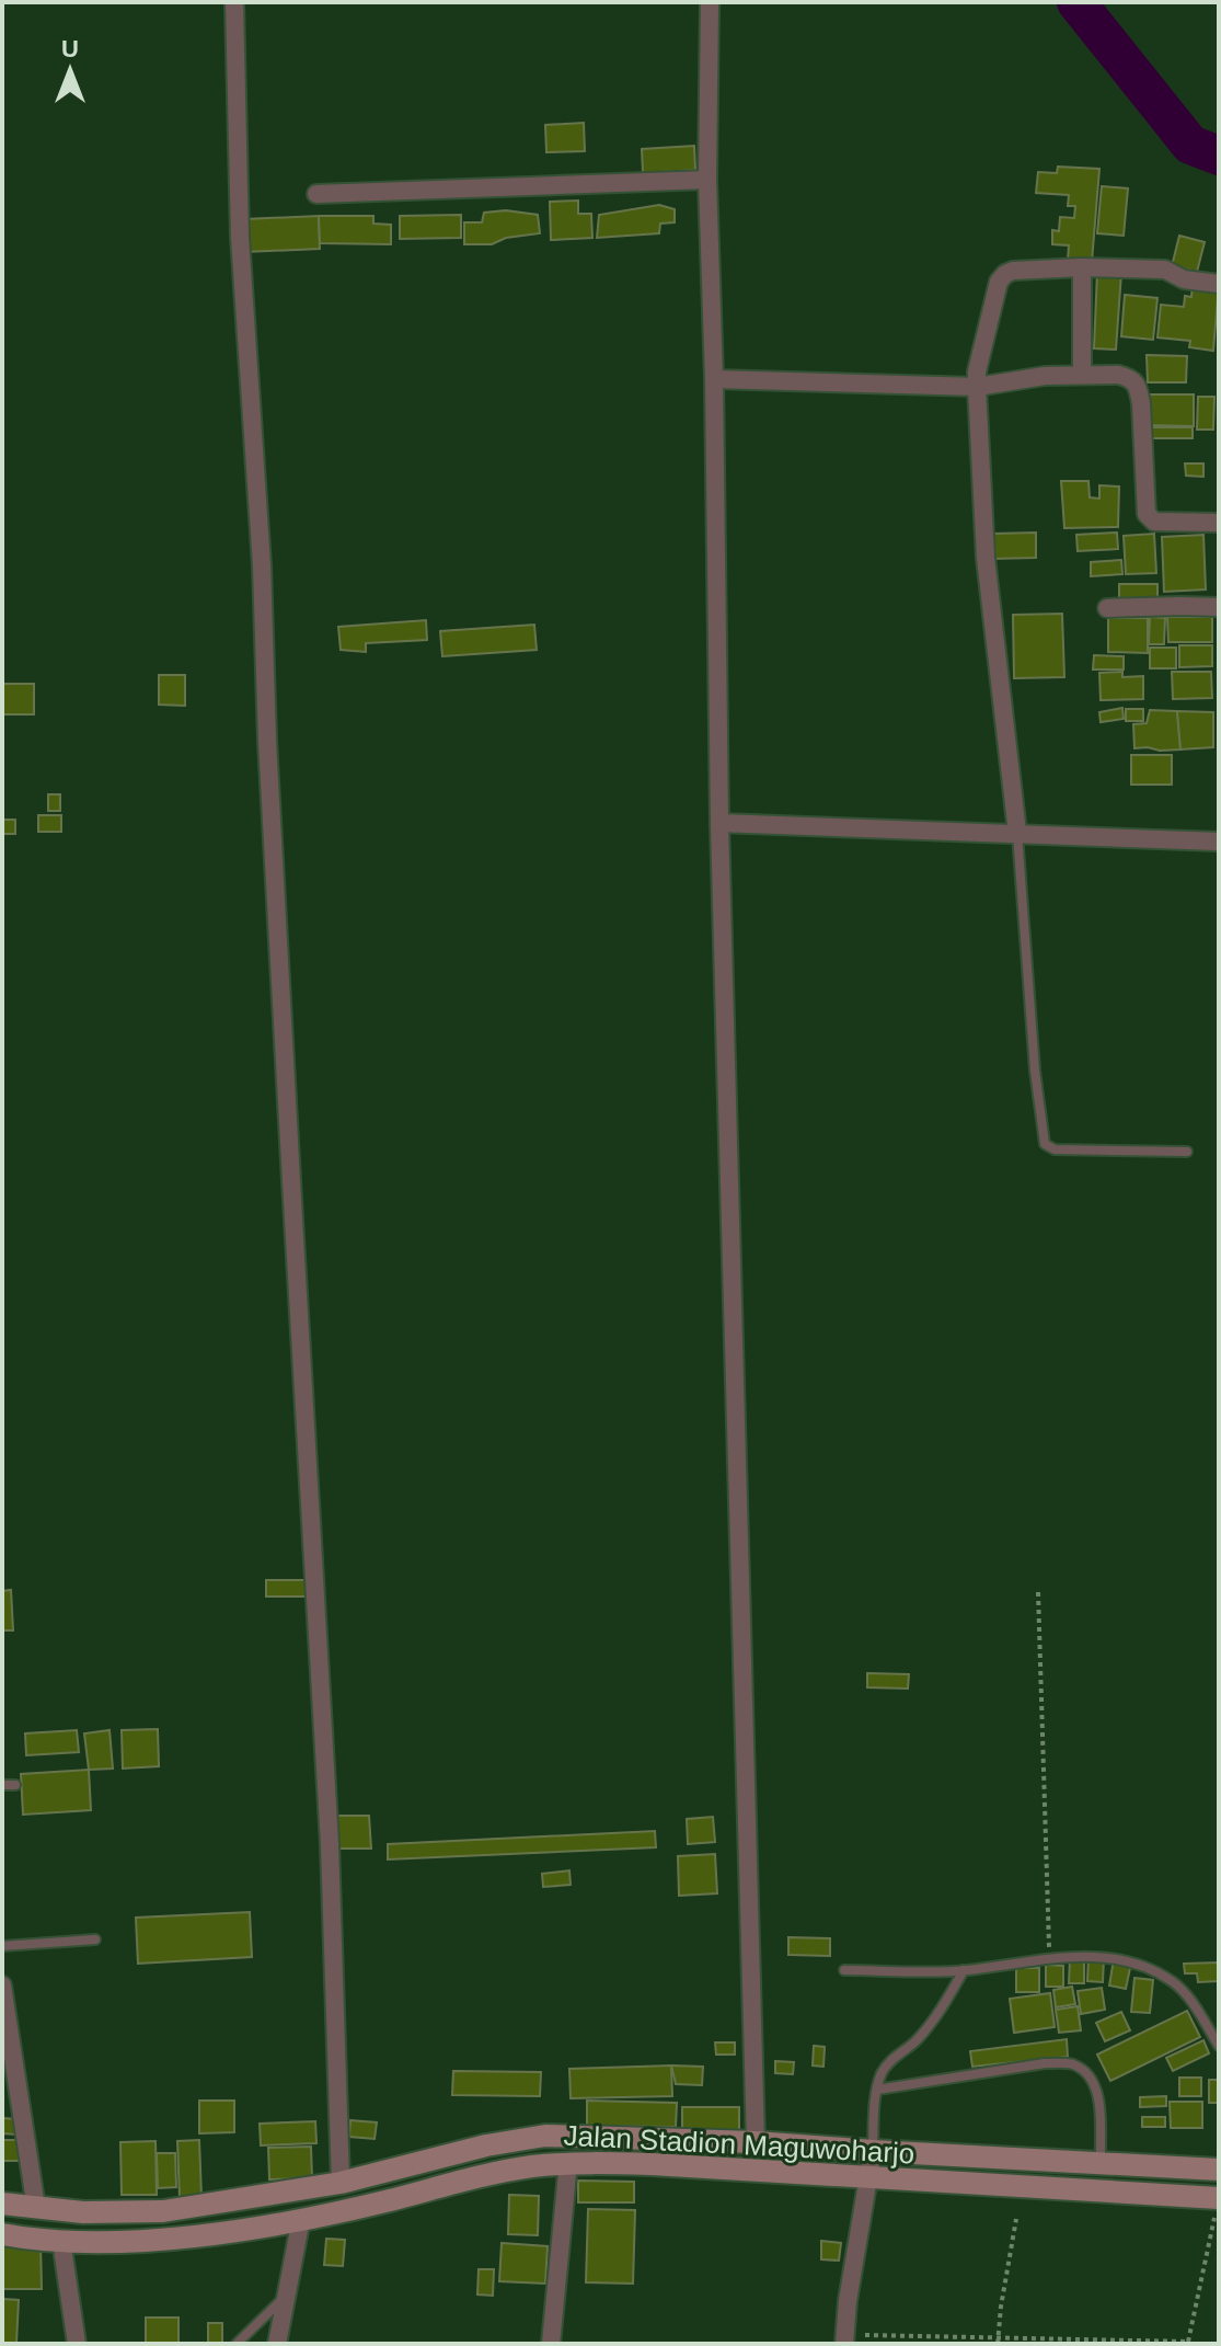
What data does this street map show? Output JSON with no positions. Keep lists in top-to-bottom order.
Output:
{
  "streets": {
    "main road": ["Jalan Stadion Maguwoharjo"]
  },
  "north": "top"
}
